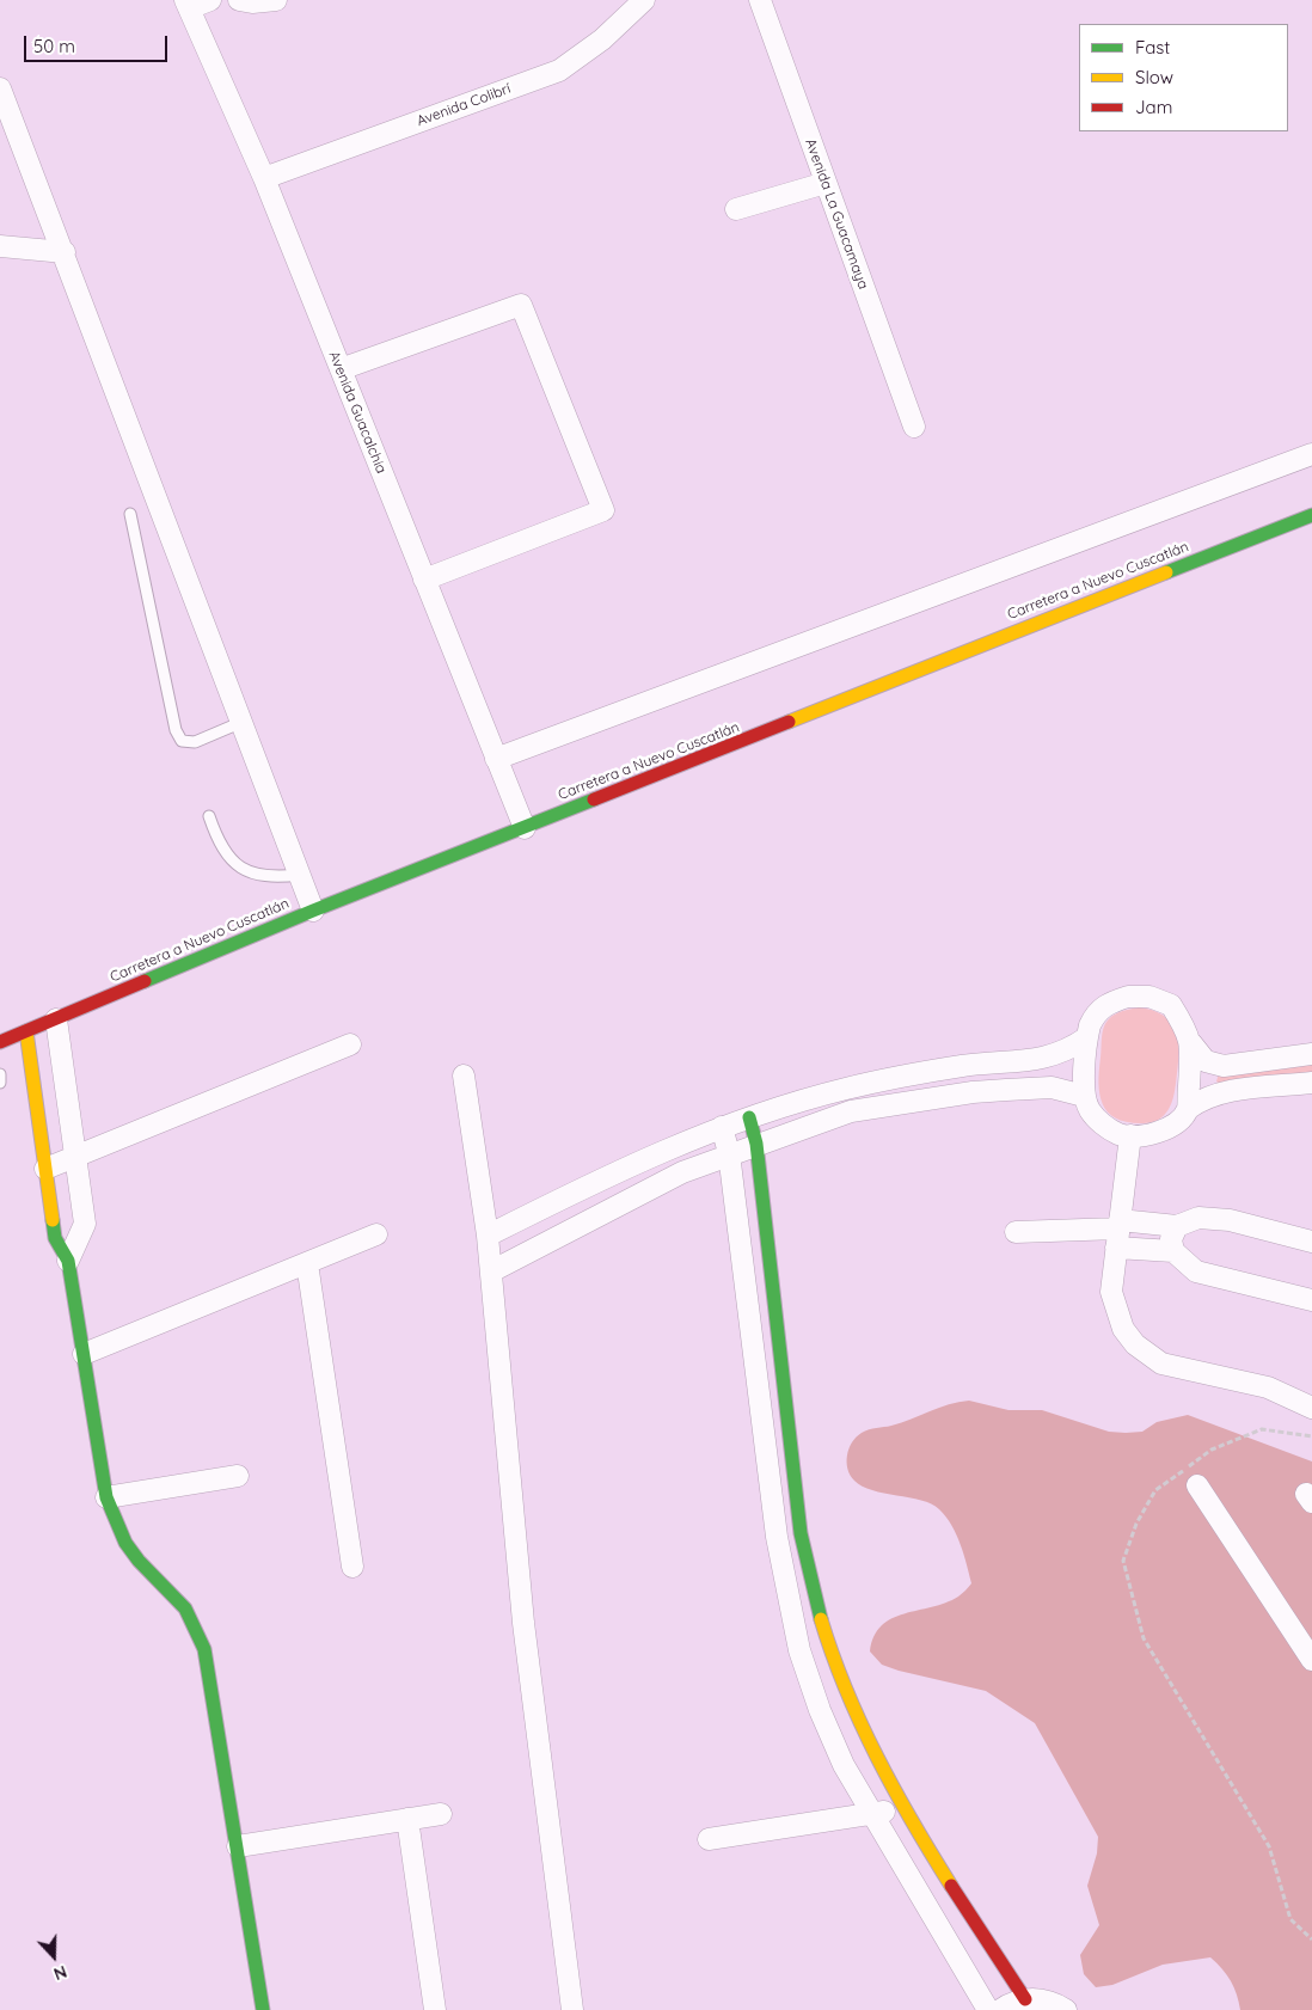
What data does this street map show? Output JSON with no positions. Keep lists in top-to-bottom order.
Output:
{
  "streets": {
    "street": [
      "Avenida Colibrí",
      "Avenida La Guacamaya",
      "Avenida Guacalchia",
      "Carretera a Nuevo Cuscatlán"
    ]
  },
  "crossings": [
    ["Avenida Colibrí", "Avenida Guacalchia"],
    ["Avenida Guacalchia", "Carretera a Nuevo Cuscatlán"]
  ],
  "legend": ["Fast", "Slow", "Jam"],
  "scale_bar": "50 m",
  "north": "bottom"
}
